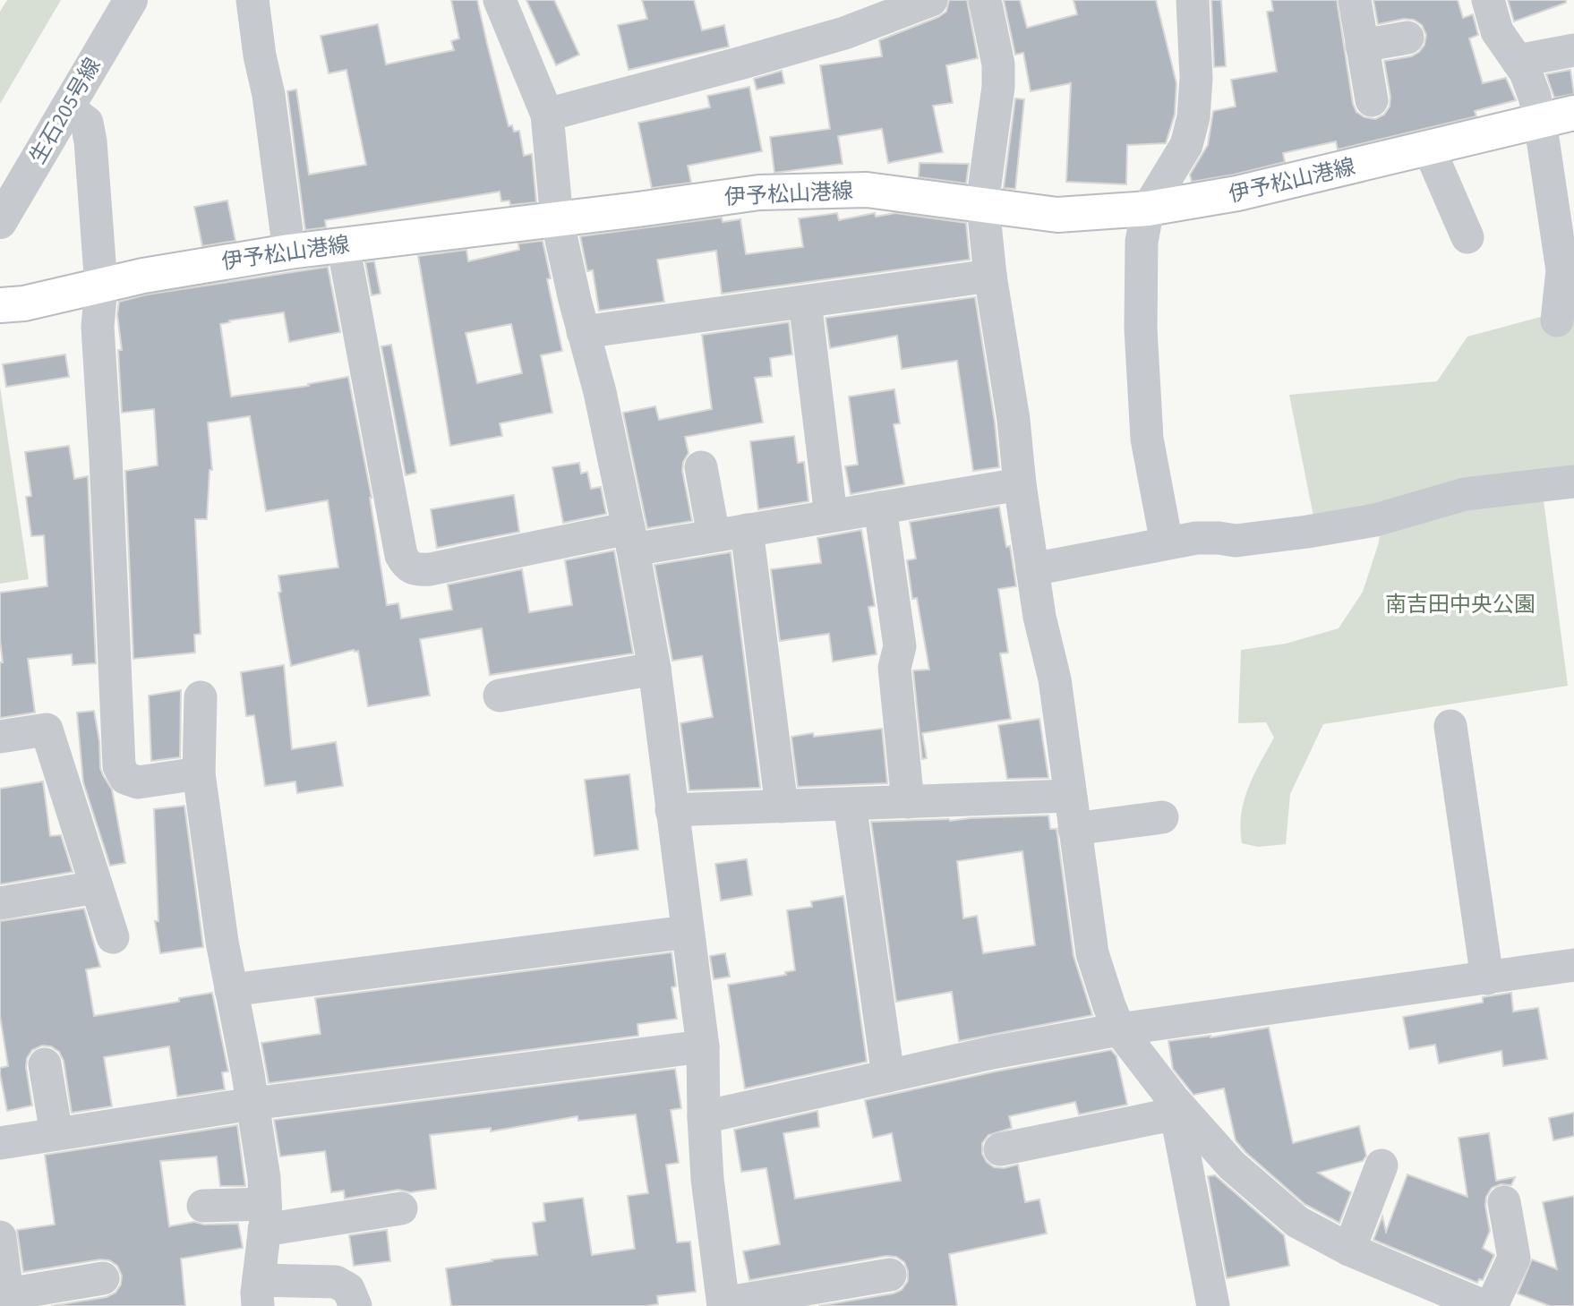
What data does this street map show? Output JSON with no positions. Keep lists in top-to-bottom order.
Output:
{
  "streets": {
    "main road": ["伊予松山港線"],
    "street": ["生石205号線"]
  },
  "parks": ["南吉田中央公園"]
}
